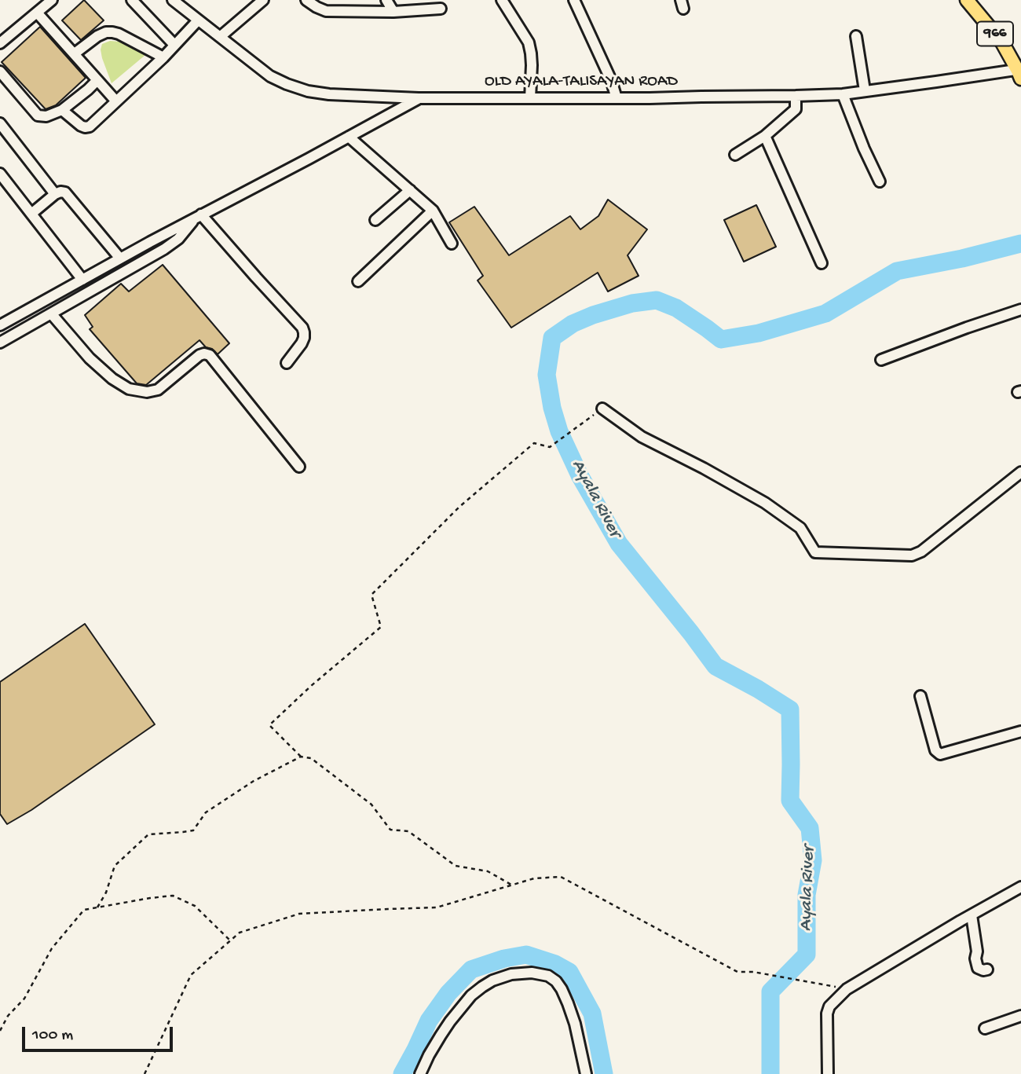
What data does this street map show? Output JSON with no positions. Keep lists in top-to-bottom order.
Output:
{
  "streets": {
    "main road": ["966"],
    "street": ["OLD AYALA-TALISAYAN ROAD"]
  },
  "crossings": [
    ["966", "OLD AYALA-TALISAYAN ROAD"]
  ],
  "water": ["Ayala River"],
  "scale_bar": "100 m"
}
